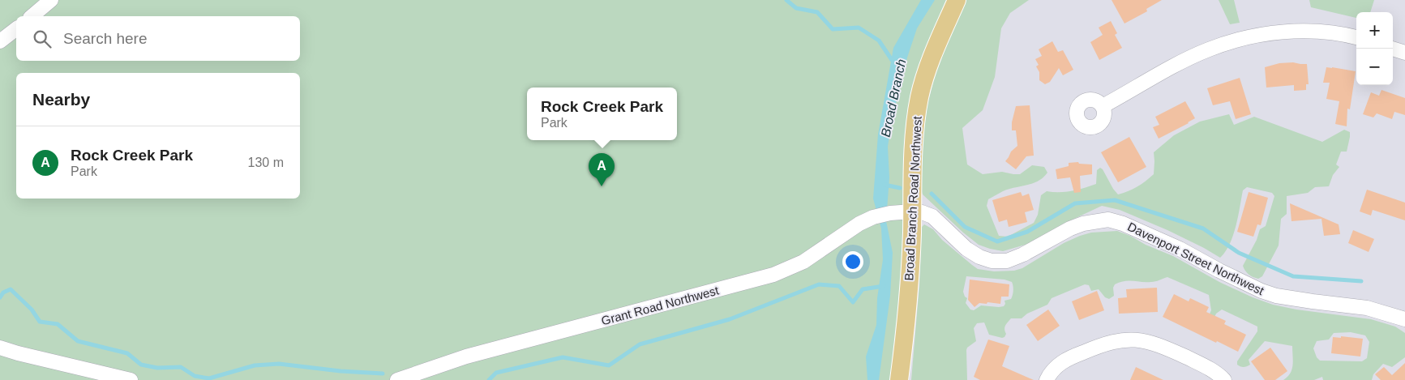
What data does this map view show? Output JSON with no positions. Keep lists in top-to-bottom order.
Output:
{
  "streets": {
    "main road": ["Broad Branch Road Northwest"],
    "street": ["Davenport Street Northwest", "Grant Road Northwest"]
  },
  "crossings": [
    ["Broad Branch Road Northwest", "Davenport Street Northwest"],
    ["Broad Branch Road Northwest", "Grant Road Northwest"],
    ["Davenport Street Northwest", "Grant Road Northwest"]
  ],
  "water": ["Broad Branch"],
  "page": {
    "map_buttons": ["+", "−"],
    "search": "Search here",
    "heading": "Nearby",
    "popup": ["Rock Creek Park", "Park"],
    "list": [
      {
        "mark": "A",
        "name": "Rock Creek Park",
        "note": "Park",
        "value": "130 m"
      }
    ],
    "pins": "A"
  }
}
